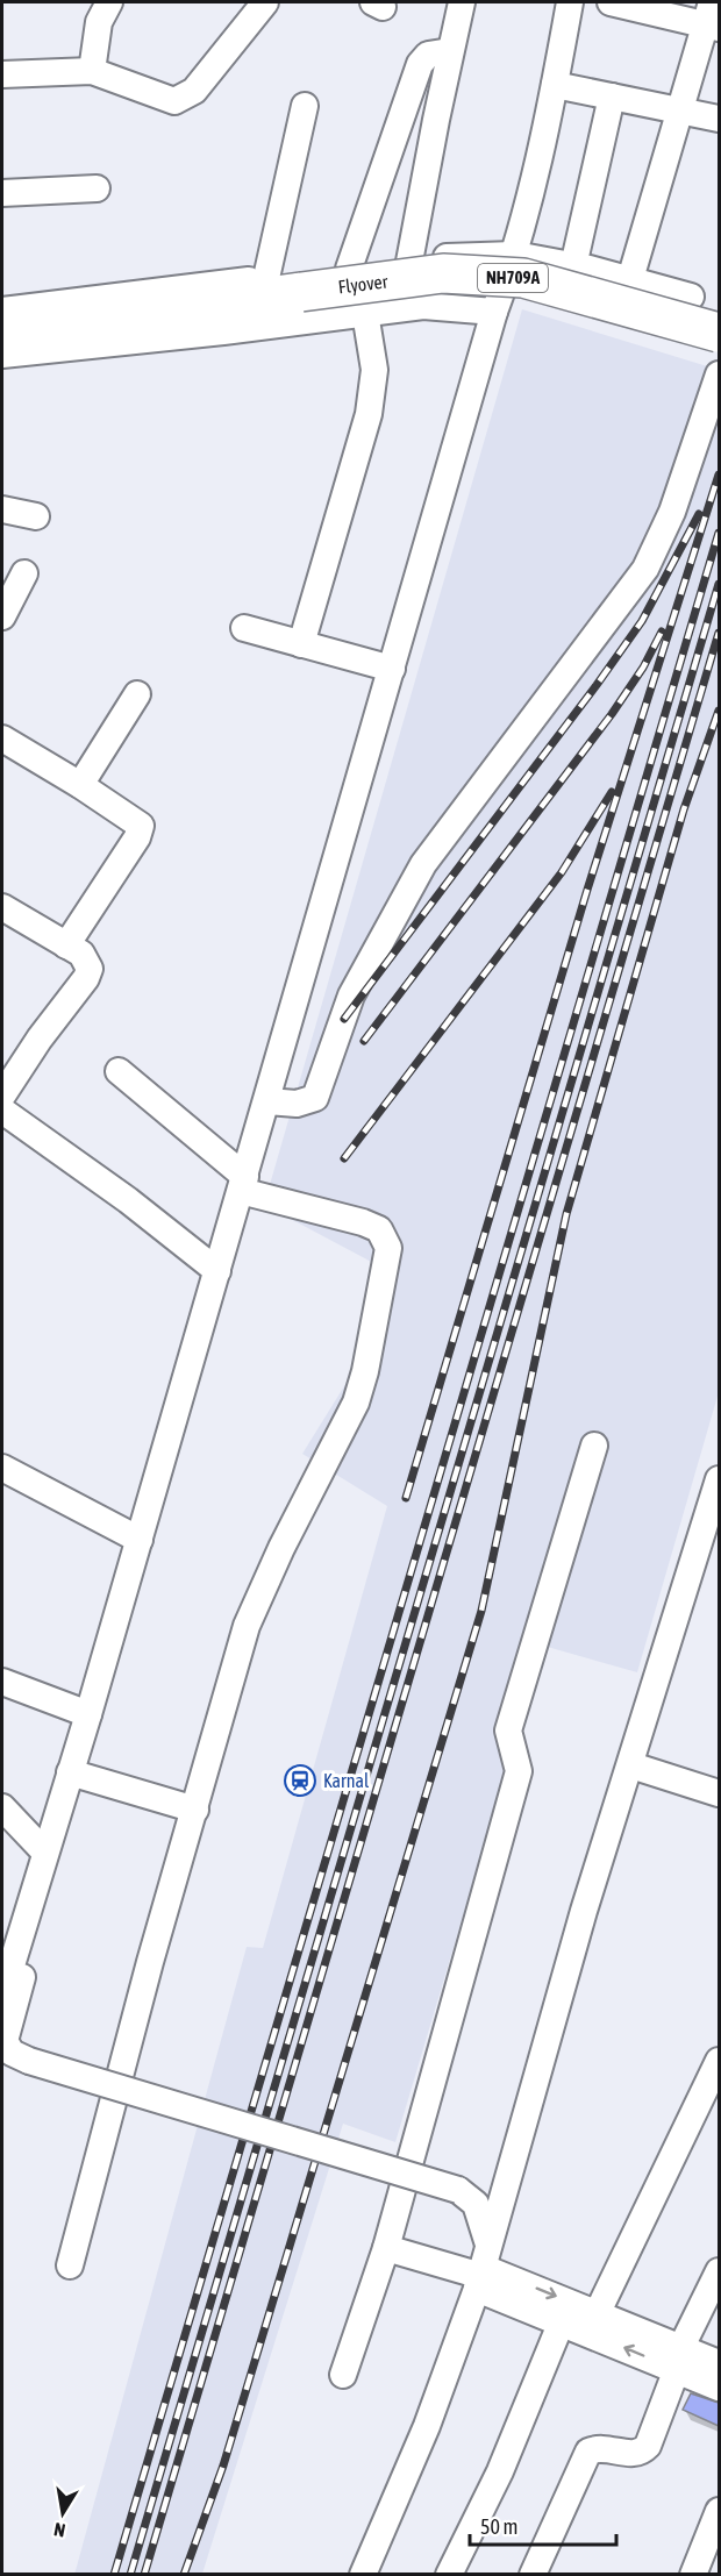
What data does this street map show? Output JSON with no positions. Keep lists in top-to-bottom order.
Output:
{
  "streets": {
    "highway": ["NH709A", "Flyover"]
  },
  "places": {
    "station": ["Karnal"]
  },
  "scale_bar": "50 m",
  "north": "bottom"
}
